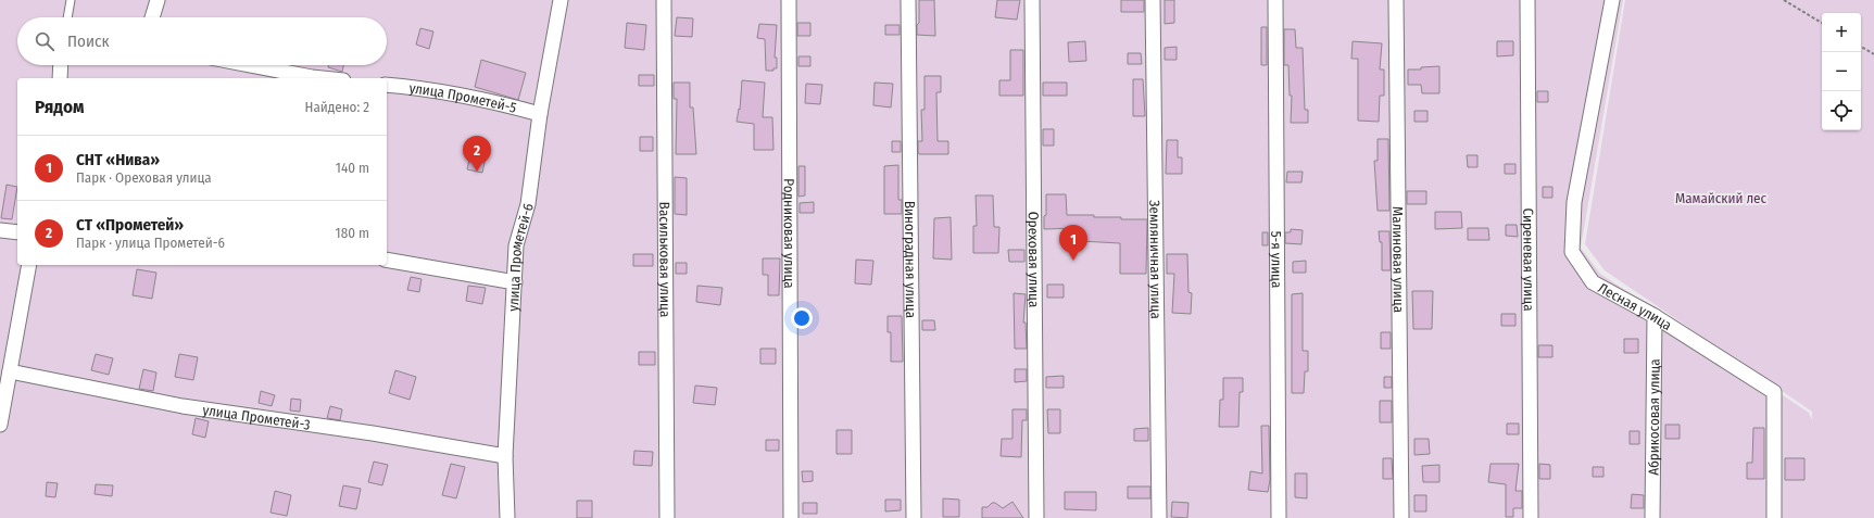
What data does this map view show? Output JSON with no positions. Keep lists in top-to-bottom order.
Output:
{
  "streets": {
    "street": [
      "улица Прометей-5",
      "Родниковая улица",
      "улица Прометей-6",
      "Ореховая улица",
      "Земляничная улица",
      "5-я улица",
      "Малиновая улица",
      "Сиреневая улица",
      "Васильковая улица",
      "Виноградная улица",
      "Лесная улица",
      "улица Прометей-3",
      "Абрикосовая улица"
    ]
  },
  "crossings": [
    ["улица Прометей-5", "улица Прометей-6"],
    ["улица Прометей-6", "улица Прометей-3"],
    ["Лесная улица", "Абрикосовая улица"]
  ],
  "parks": ["Мамайский лес"],
  "page": {
    "map_buttons": ["+", "−"],
    "search": "Поиск",
    "heading": ["Рядом", "Найдено: 2"],
    "list": [
      {
        "mark": "1",
        "name": "СНТ «Нива»",
        "note": "Парк · Ореховая улица",
        "value": "140 m"
      },
      {
        "mark": "2",
        "name": "СТ «Прометей»",
        "note": "Парк · улица Прометей-6",
        "value": "180 m"
      }
    ],
    "pins": ["2", "1"]
  }
}
